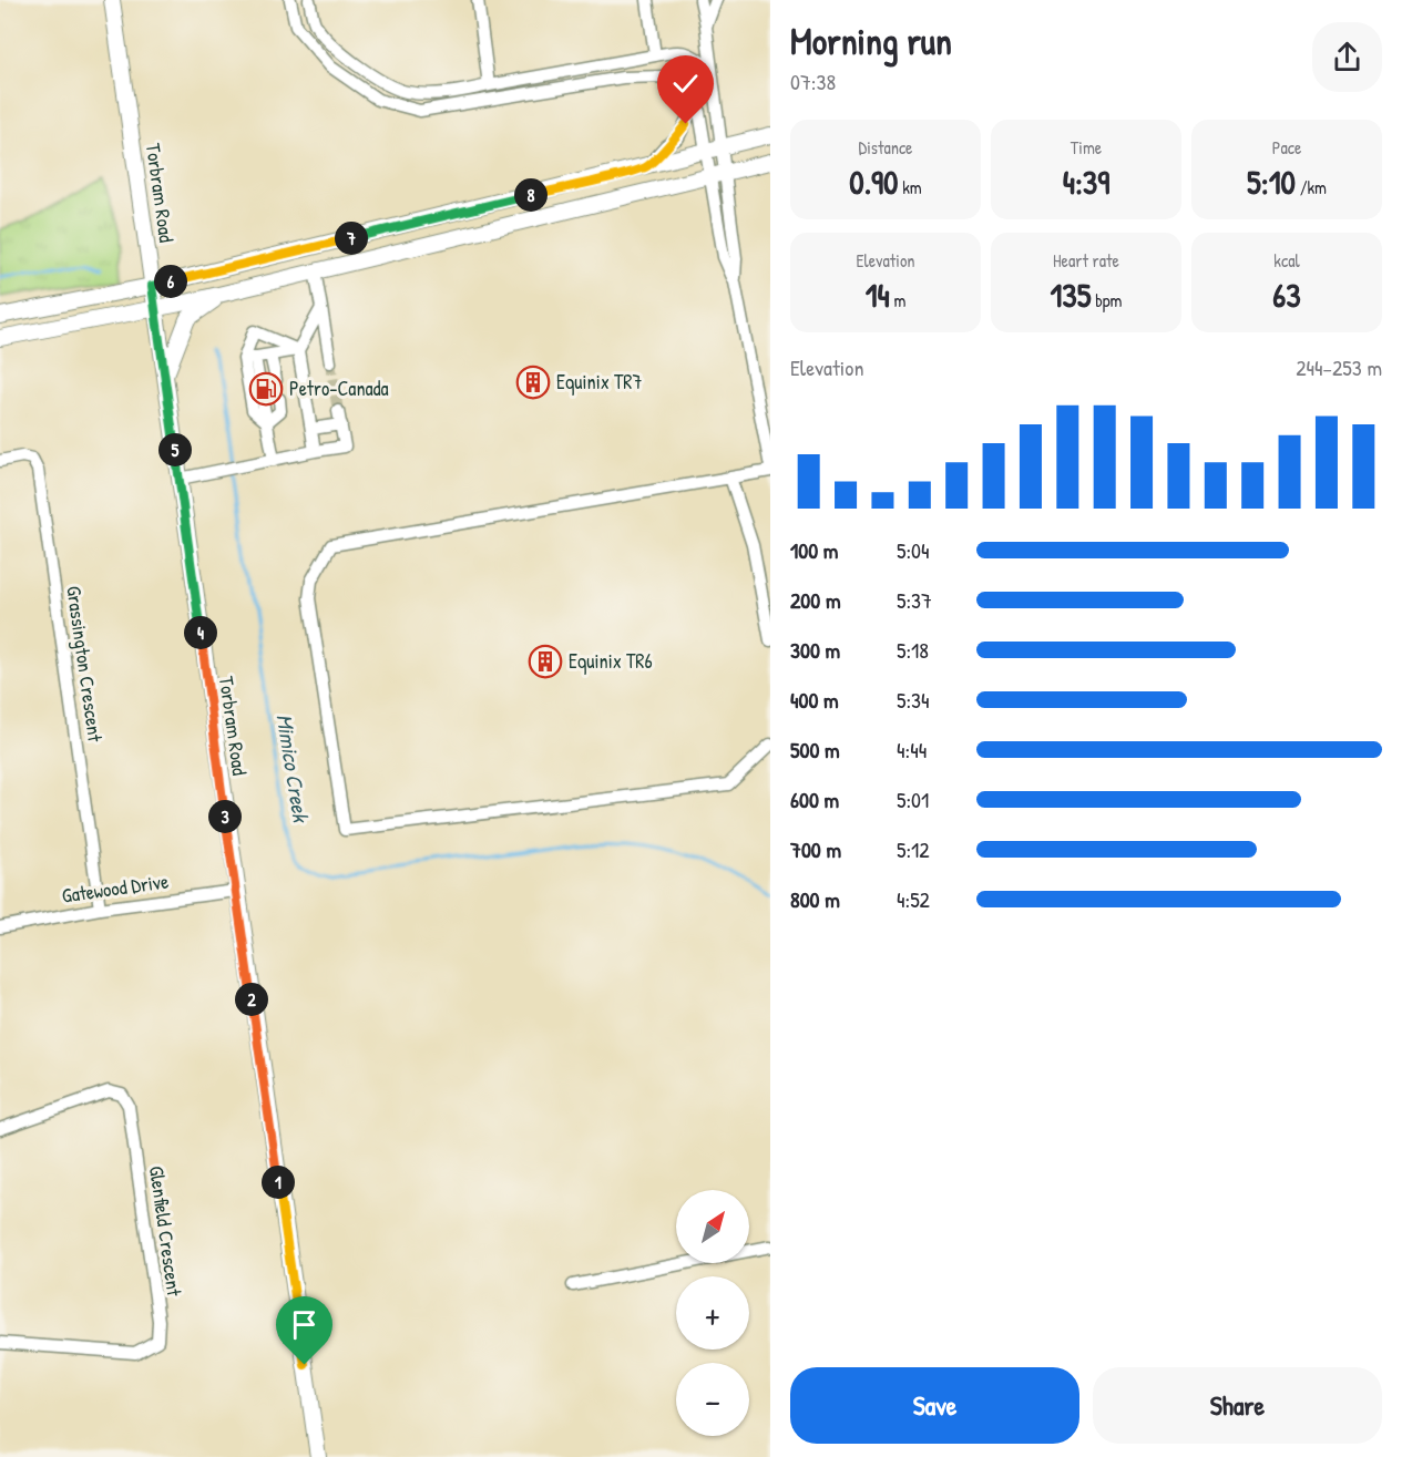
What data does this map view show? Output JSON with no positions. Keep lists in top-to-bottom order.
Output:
{
  "streets": {
    "main road": ["Torbram Road"],
    "street": ["Grassington Crescent", "Gatewood Drive", "Glenfield Crescent"]
  },
  "crossings": [
    ["Torbram Road", "Gatewood Drive"],
    ["Grassington Crescent", "Gatewood Drive"]
  ],
  "water": ["Mimico Creek"],
  "places": {
    "building": ["Equinix TR7", "Equinix TR6"],
    "fuel station": ["Petro-Canada"]
  },
  "north": "top right",
  "page": {
    "heading": ["Morning run", "07:38"],
    "stats": [
      ["Distance", "0.90 km"],
      ["Time", "4:39"],
      ["Pace", "5:10 /km"],
      ["Elevation", "14 m"],
      ["Heart rate", "135 bpm"],
      ["kcal", "63"]
    ],
    "pins": [
      "8",
      "7",
      "6",
      "5",
      "4",
      "3",
      "2",
      "1"
    ],
    "chart": ["Elevation", "244–253 m"],
    "list": [
      {
        "name": "100 m",
        "note": "5:04"
      },
      {
        "name": "200 m",
        "note": "5:37"
      },
      {
        "name": "300 m",
        "note": "5:18"
      },
      {
        "name": "400 m",
        "note": "5:34"
      },
      {
        "name": "500 m",
        "note": "4:44"
      },
      {
        "name": "600 m",
        "note": "5:01"
      },
      {
        "name": "700 m",
        "note": "5:12"
      },
      {
        "name": "800 m",
        "note": "4:52"
      }
    ],
    "map_buttons": ["+", "−"],
    "buttons": ["Save", "Share"]
  }
}
